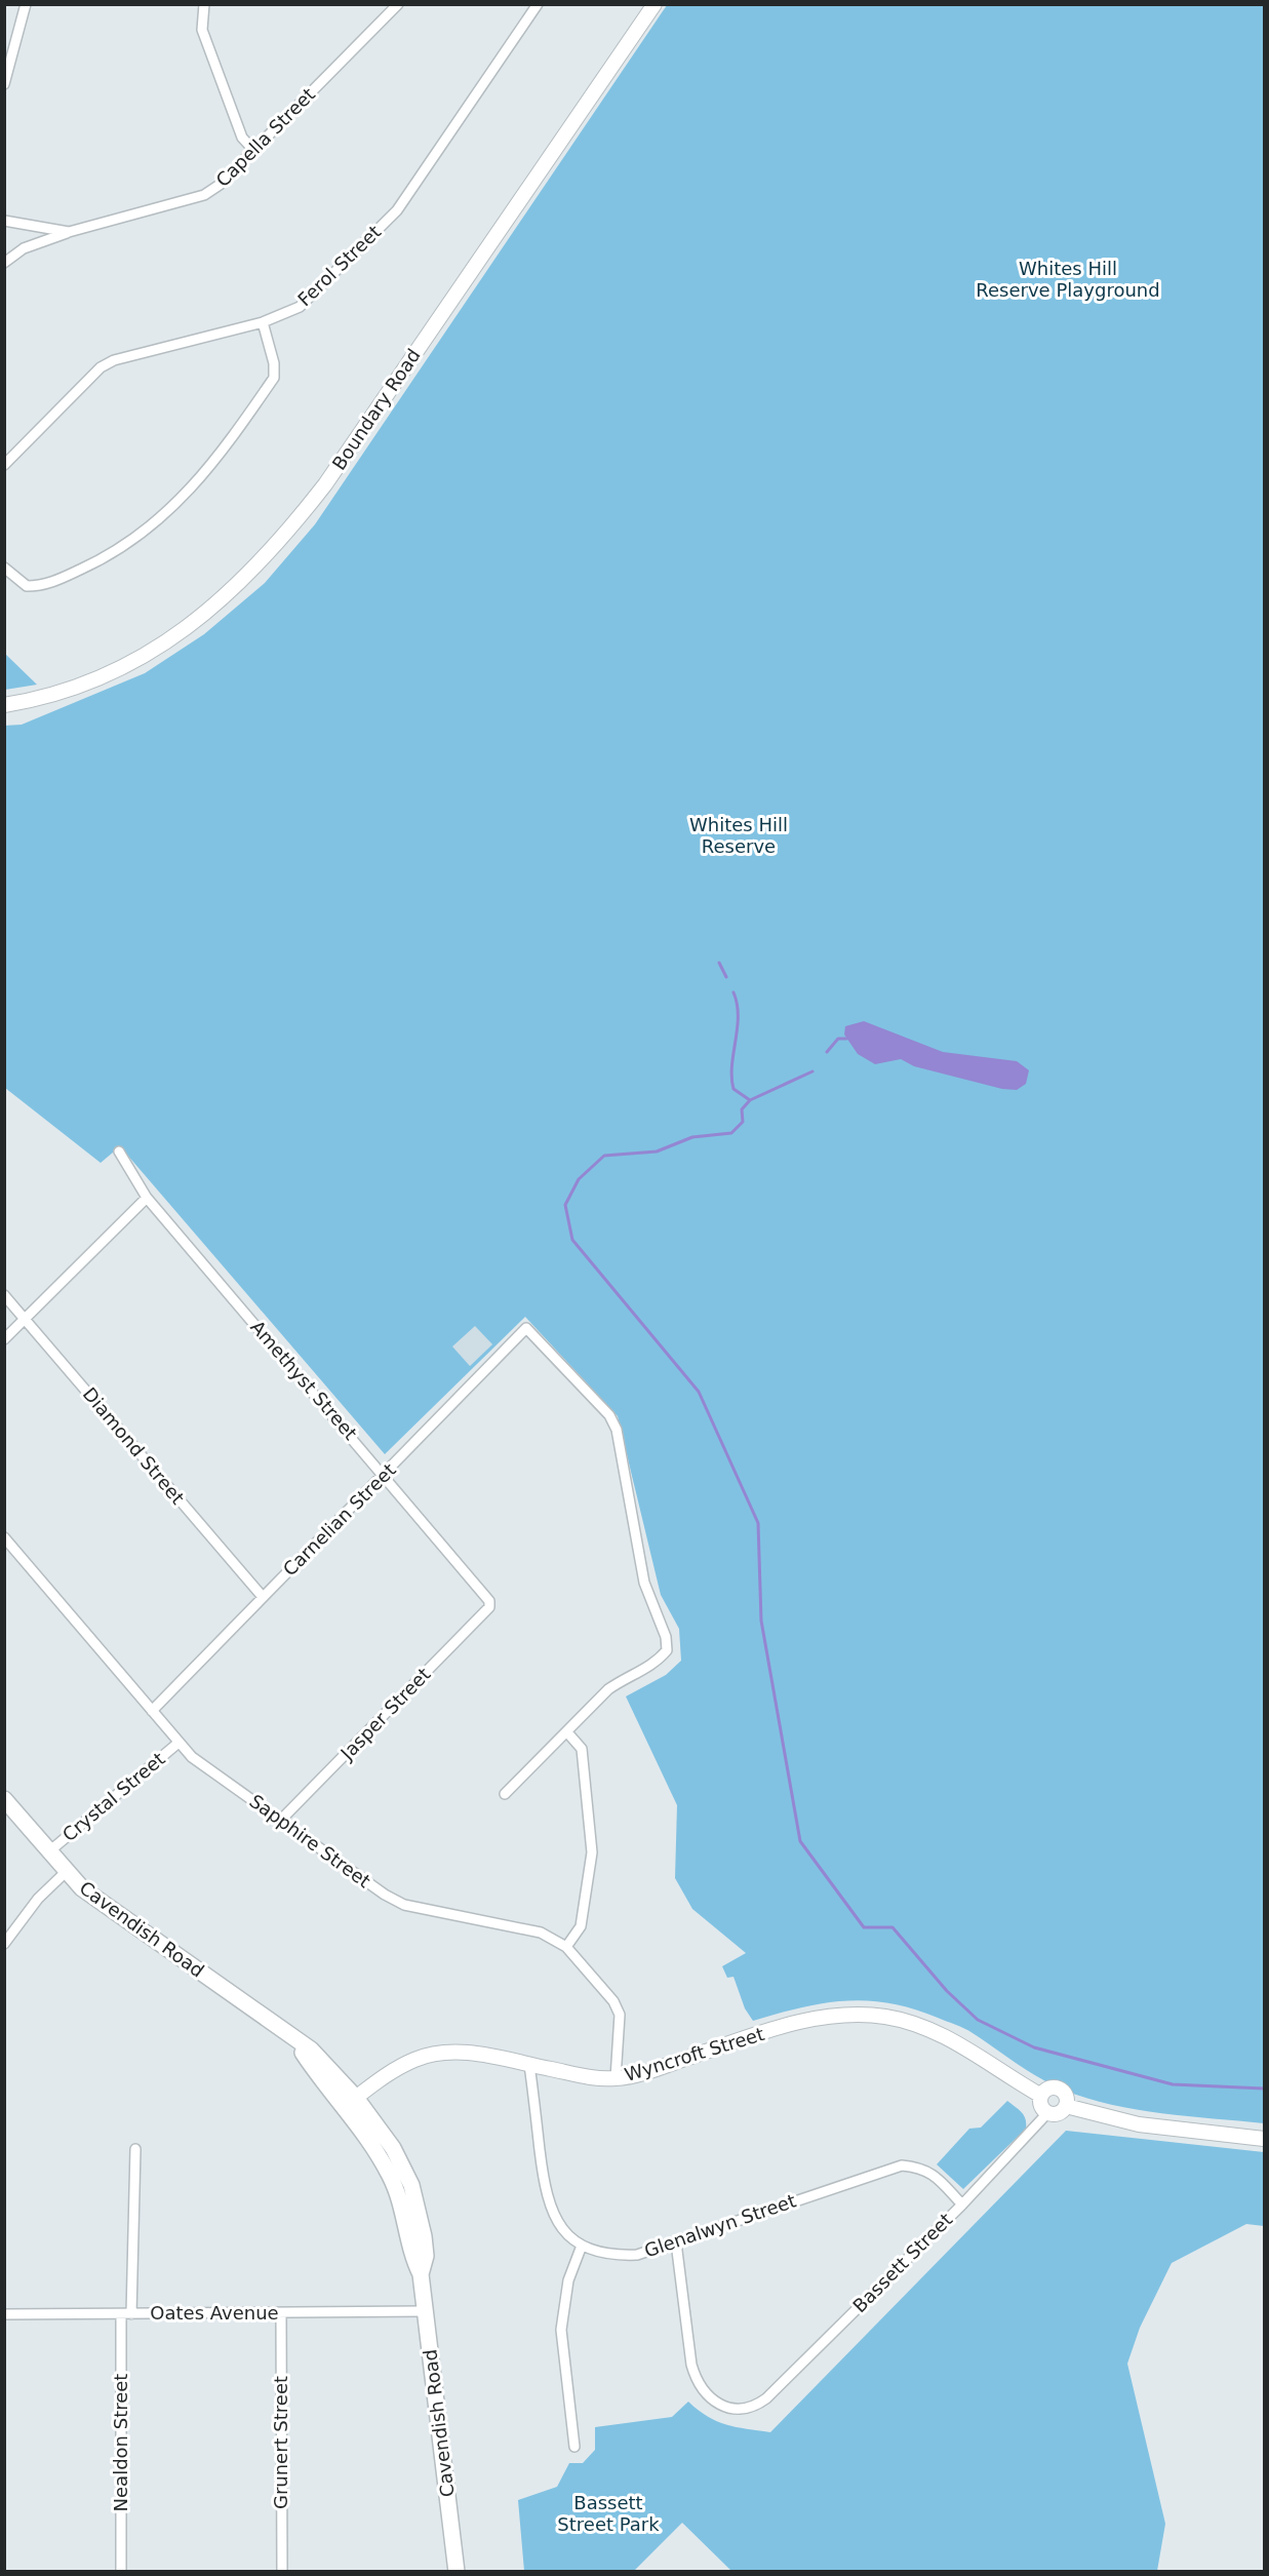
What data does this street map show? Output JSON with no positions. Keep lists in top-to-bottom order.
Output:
{
  "streets": {
    "main road": ["Cavendish Road"],
    "street": [
      "Capella Street",
      "Ferol Street",
      "Boundary Road",
      "Amethyst Street",
      "Diamond Street",
      "Carnelian Street",
      "Jasper Street",
      "Crystal Street",
      "Sapphire Street",
      "Wyncroft Street",
      "Glenalwyn Street",
      "Bassett Street",
      "Oates Avenue",
      "Nealdon Street",
      "Grunert Street"
    ]
  },
  "crossings": [
    ["Amethyst Street", "Carnelian Street"],
    ["Amethyst Street", "Jasper Street"],
    ["Diamond Street", "Carnelian Street"],
    ["Carnelian Street", "Sapphire Street"],
    ["Jasper Street", "Sapphire Street"],
    ["Crystal Street", "Sapphire Street"],
    ["Crystal Street", "Cavendish Road"],
    ["Sapphire Street", "Wyncroft Street"],
    ["Cavendish Road", "Wyncroft Street"],
    ["Cavendish Road", "Oates Avenue"],
    ["Wyncroft Street", "Glenalwyn Street"],
    ["Wyncroft Street", "Bassett Street"],
    ["Glenalwyn Street", "Bassett Street"],
    ["Oates Avenue", "Nealdon Street"],
    ["Oates Avenue", "Grunert Street"]
  ],
  "parks": ["Whites Hill Reserve Playground", "Whites Hill Reserve", "Bassett Street Park"]
}
